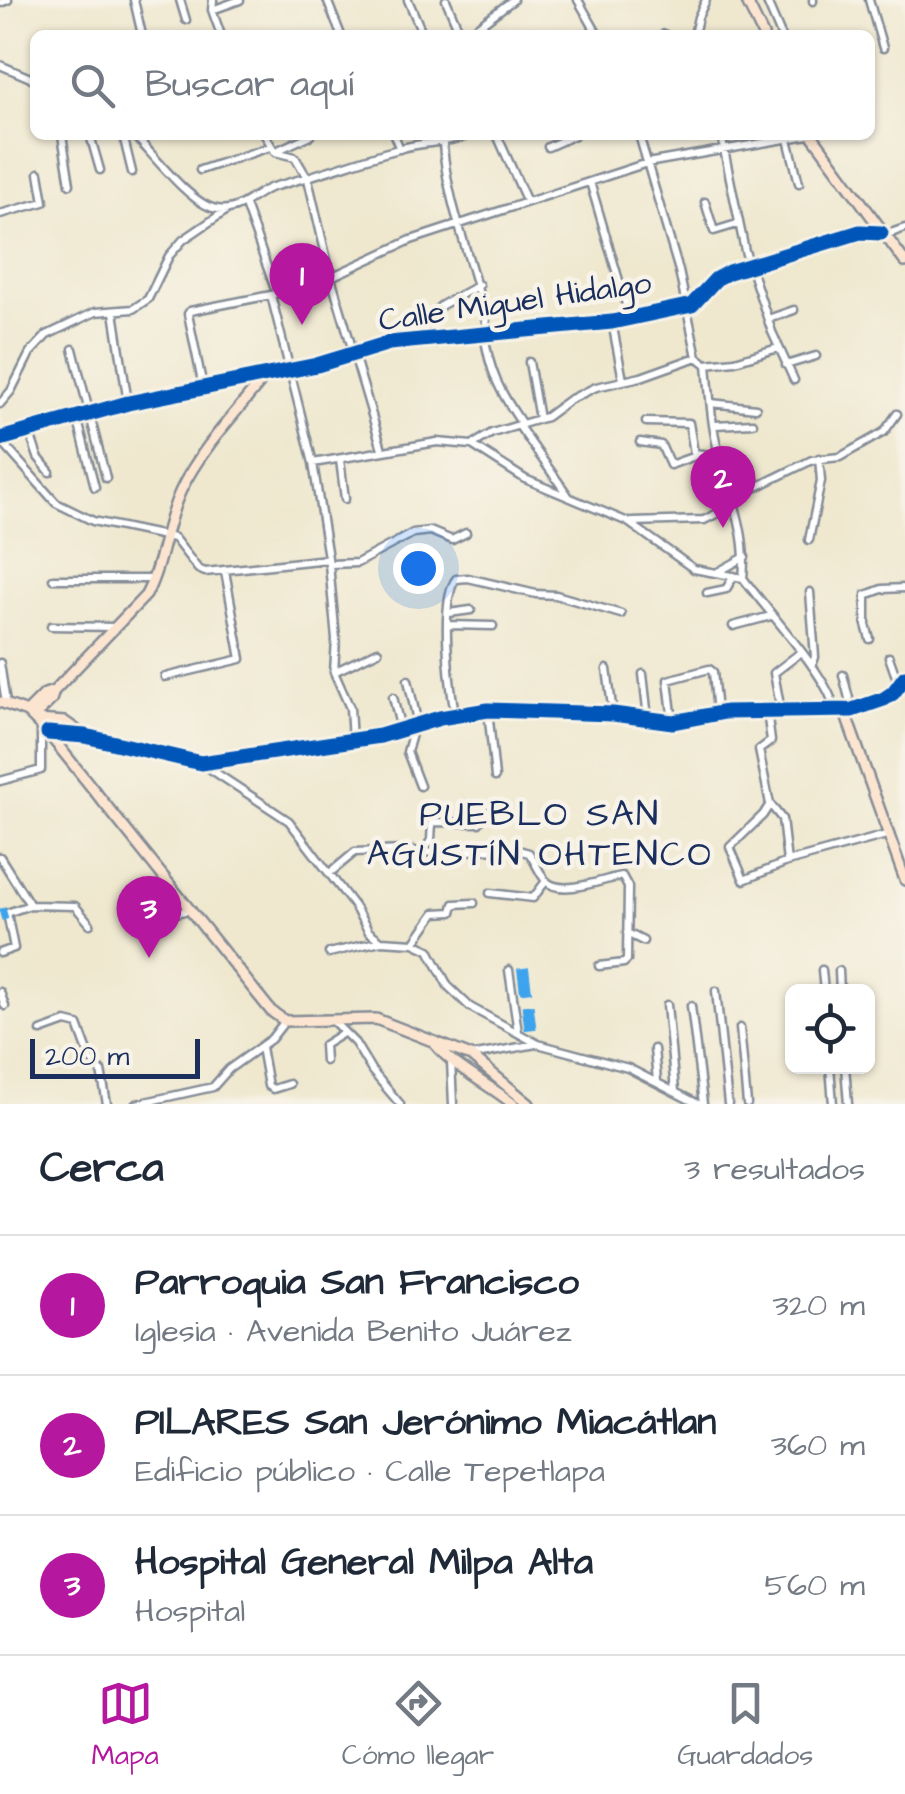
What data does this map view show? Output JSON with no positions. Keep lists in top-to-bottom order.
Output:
{
  "streets": {
    "street": ["Calle Miguel Hidalgo"]
  },
  "districts": ["PUEBLO SAN AGUSTÍN OHTENCO"],
  "scale_bar": "200 m",
  "page": {
    "search": "Buscar aquí",
    "pins": ["1", "2", "3"],
    "scale": "200 m",
    "heading": ["Cerca", "3 resultados"],
    "list": [
      {
        "mark": "1",
        "name": "Parroquia San Francisco",
        "note": "Iglesia · Avenida Benito Juárez",
        "value": "320 m"
      },
      {
        "mark": "2",
        "name": "PILARES San Jerónimo Miacátlan",
        "note": "Edificio público · Calle Tepetlapa",
        "value": "360 m"
      },
      {
        "mark": "3",
        "name": "Hospital General Milpa Alta",
        "note": "Hospital",
        "value": "560 m"
      }
    ],
    "nav": ["Mapa", "Cómo llegar", "Guardados"]
  }
}
